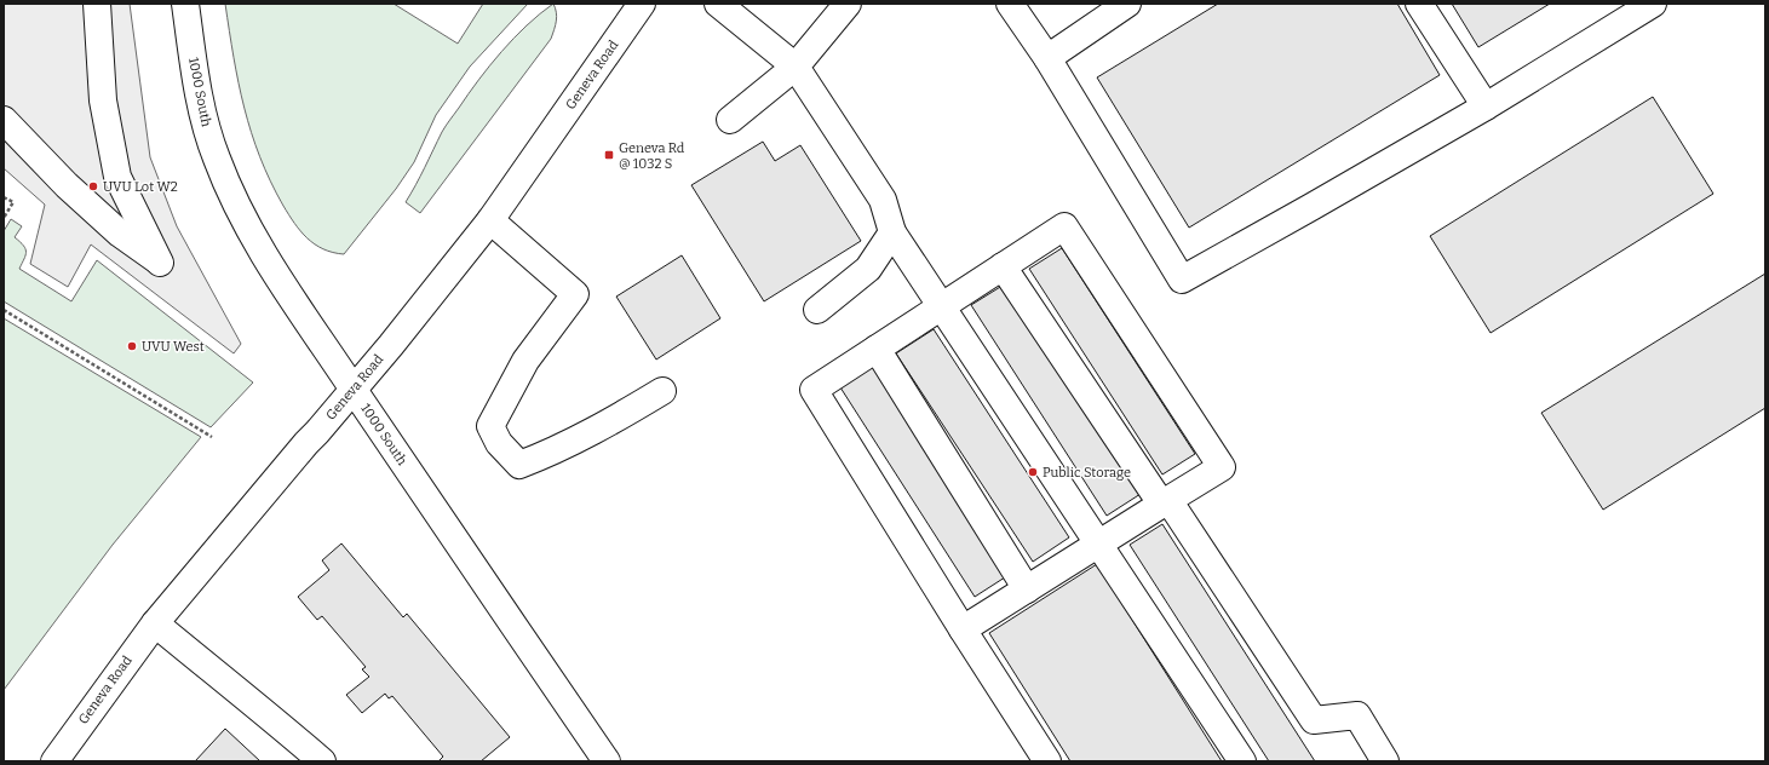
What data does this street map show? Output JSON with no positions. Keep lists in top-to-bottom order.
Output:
{
  "streets": {
    "main road": ["Geneva Road", "1000 South"]
  },
  "crossings": [
    ["Geneva Road", "1000 South"]
  ],
  "places": {
    "transit": ["Geneva Rd @ 1032 S"],
    "other": ["UVU Lot W2", "UVU West", "Public Storage"]
  }
}
